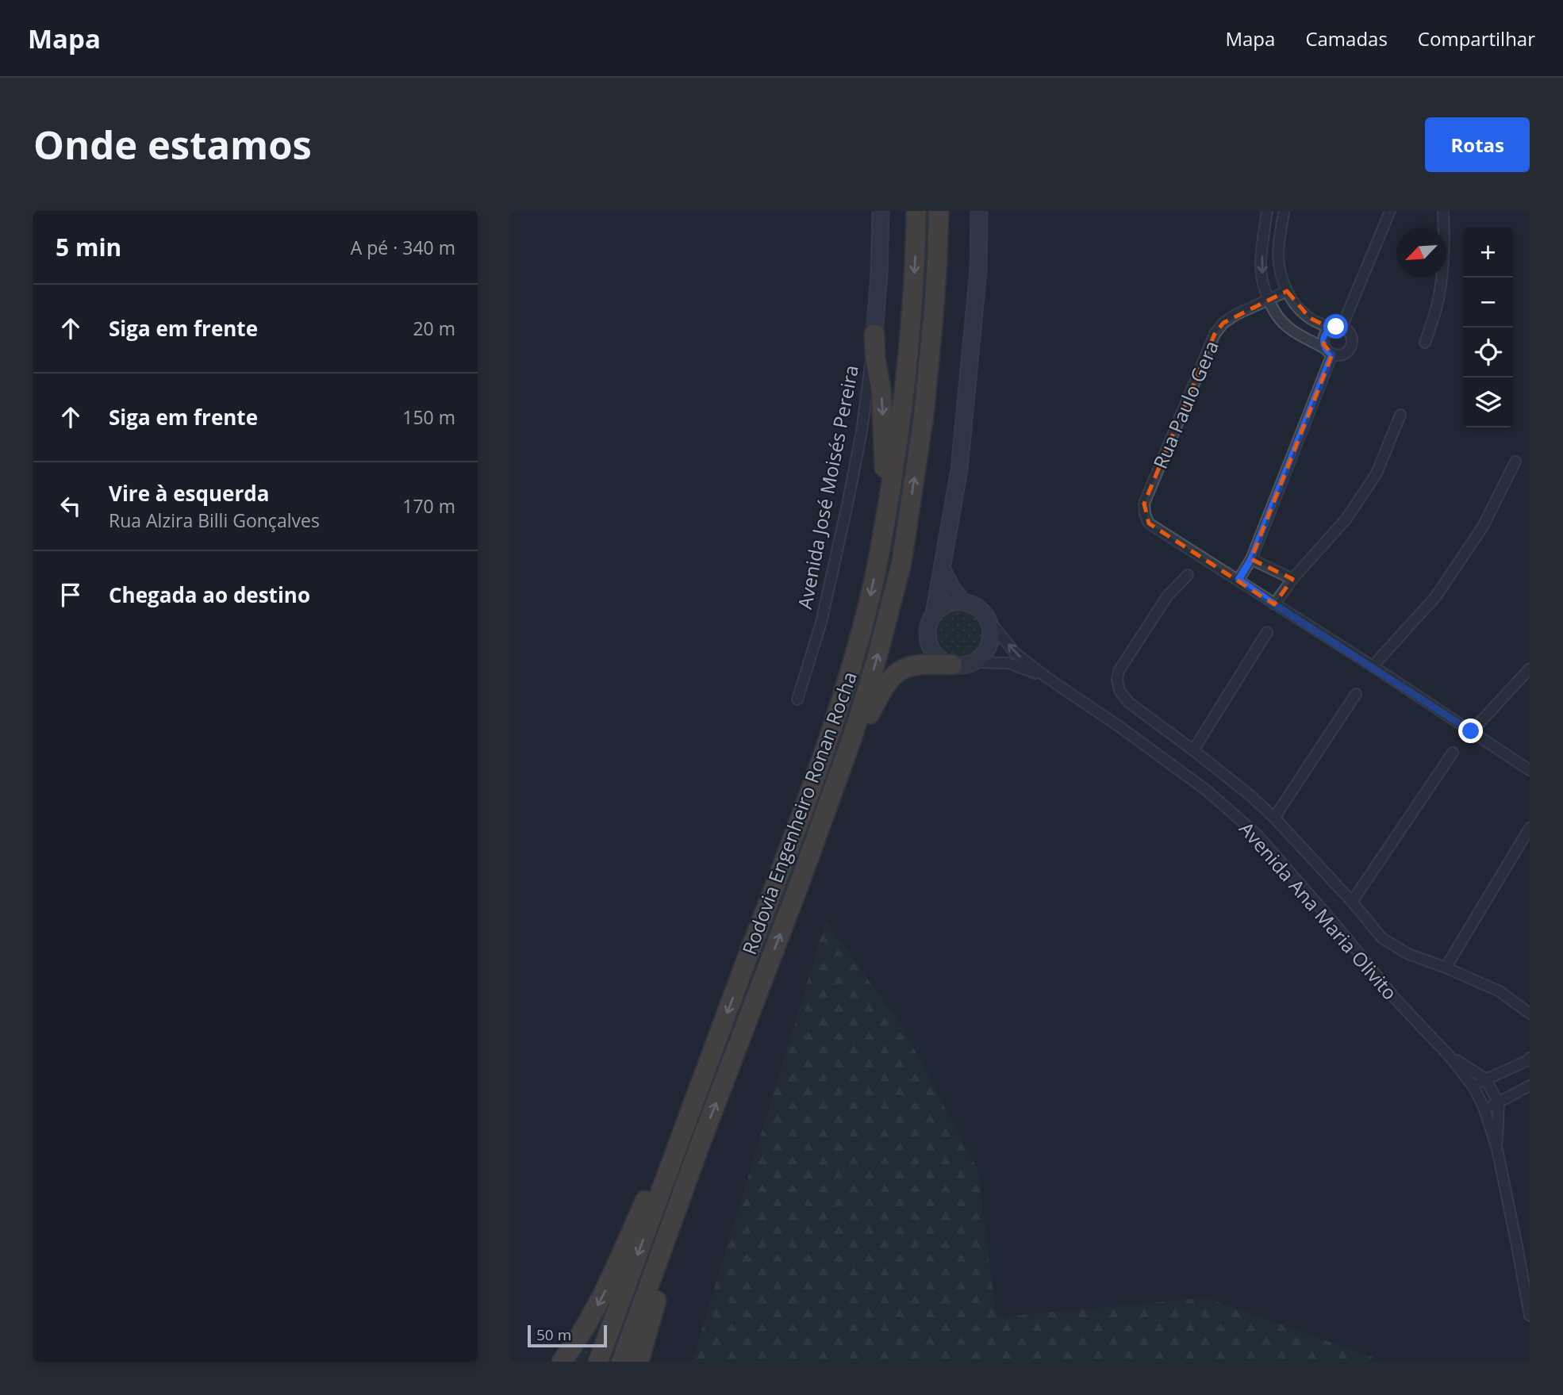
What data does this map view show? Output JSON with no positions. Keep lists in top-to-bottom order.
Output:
{
  "streets": {
    "highway": ["Rodovia Engenheiro Ronan Rocha"],
    "street": ["Rua Paulo Gera", "Avenida José Moisés Pereira", "Avenida Ana Maria Olivito"]
  },
  "scale_bar": "50 m",
  "north": "bottom left",
  "page": {
    "header": "Mapa",
    "nav": ["Mapa", "Camadas", "Compartilhar"],
    "buttons": "Rotas",
    "title": "Onde estamos",
    "heading": ["5 min", "A pé · 340 m"],
    "map_buttons": ["+", "−"],
    "list": [
      ["Siga em frente", "20 m"],
      ["Siga em frente", "150 m"],
      ["Vire à esquerda", "Rua Alzira Billi Gonçalves", "170 m"],
      "Chegada ao destino"
    ],
    "scale": "50 m"
  }
}
